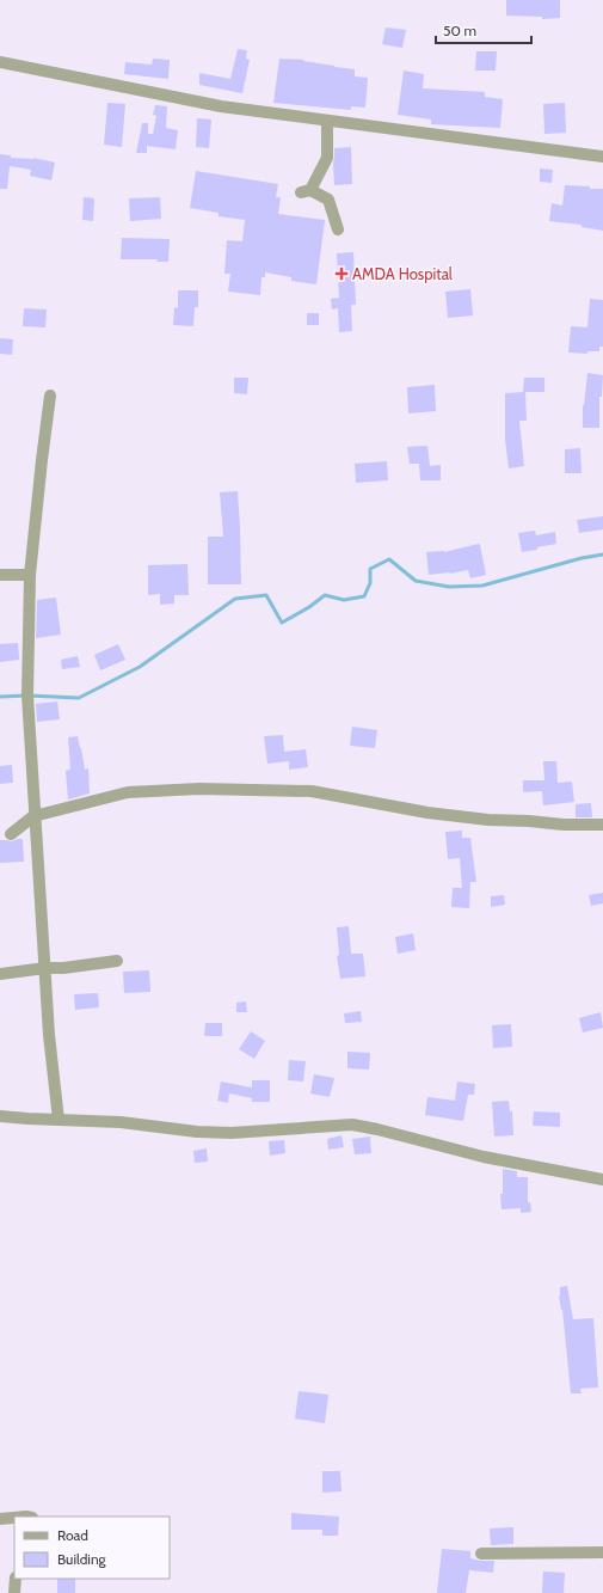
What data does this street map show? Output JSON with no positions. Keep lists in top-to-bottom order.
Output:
{
  "places": {
    "health": ["AMDA Hospital"]
  },
  "legend": ["Road", "Building"],
  "scale_bar": "50 m"
}
